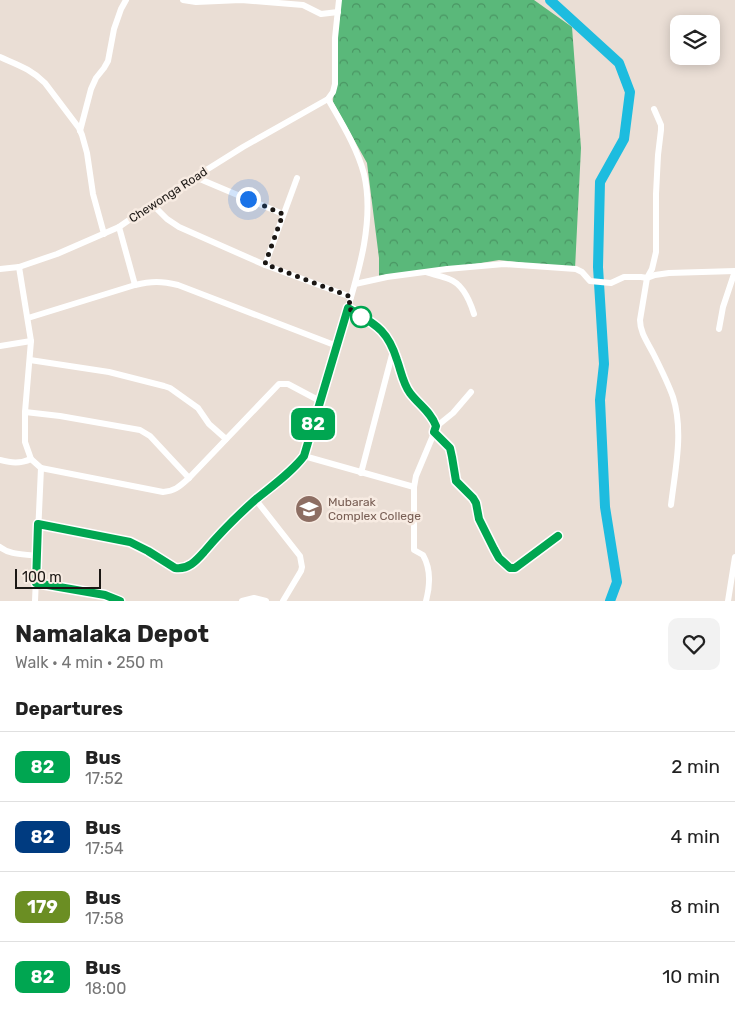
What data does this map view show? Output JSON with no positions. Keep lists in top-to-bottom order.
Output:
{
  "streets": {
    "street": ["Chewonga Road"]
  },
  "places": {
    "school or university": ["Mubarak Complex College"]
  },
  "lines": ["bus line 82"],
  "scale_bar": "100 m",
  "page": {
    "on_map": "82",
    "scale": "100 m",
    "heading": [
      ["Namalaka Depot", "Walk · 4 min · 250 m"],
      "Departures"
    ],
    "list": [
      {
        "mark": "82",
        "name": "Bus",
        "note": "17:52",
        "value": "2 min"
      },
      {
        "mark": "82",
        "name": "Bus",
        "note": "17:54",
        "value": "4 min"
      },
      {
        "mark": "179",
        "name": "Bus",
        "note": "17:58",
        "value": "8 min"
      },
      {
        "mark": "82",
        "name": "Bus",
        "note": "18:00",
        "value": "10 min"
      }
    ]
  }
}
